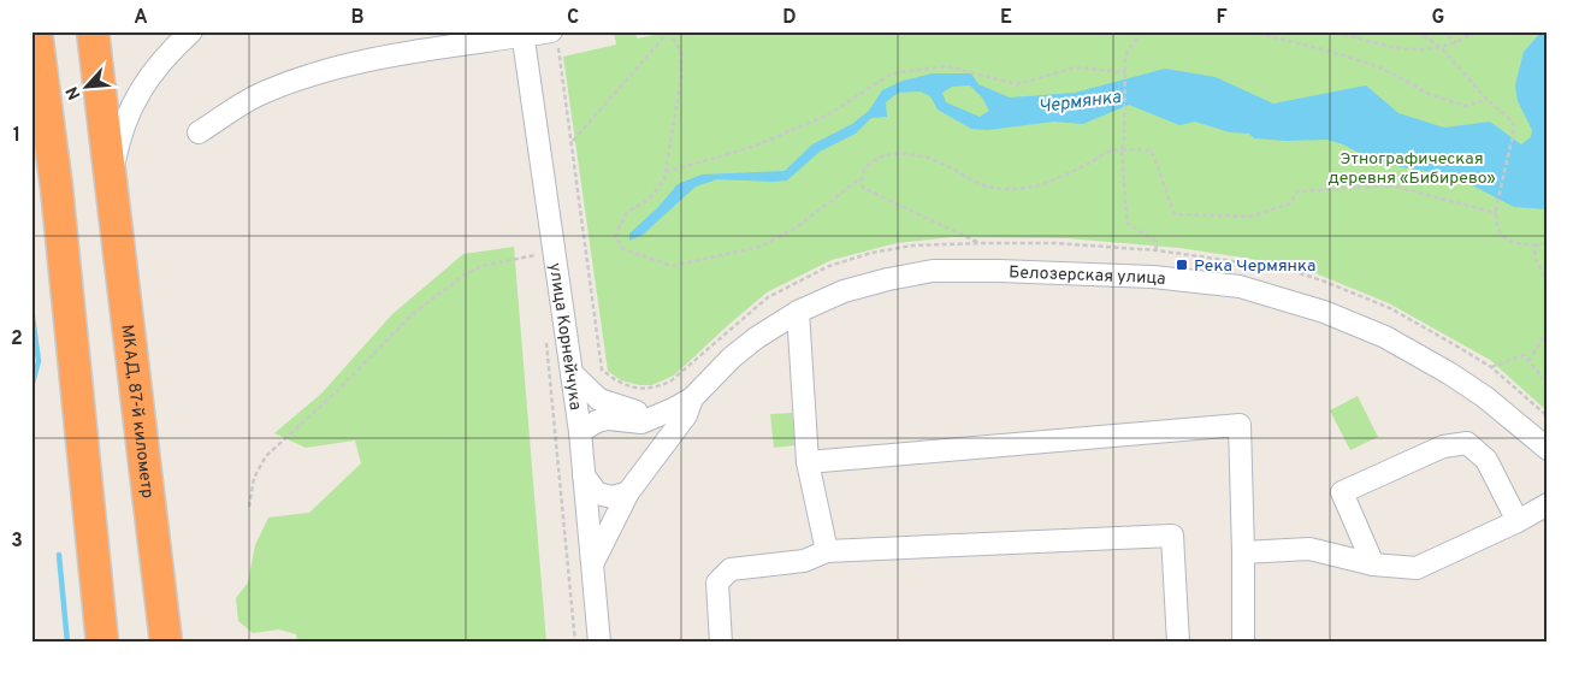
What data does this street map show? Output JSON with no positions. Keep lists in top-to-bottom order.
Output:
{
  "streets": {
    "highway": ["МКАД, 87-й километр"],
    "street": ["Белозерская улица", "улица Корнейчука"]
  },
  "crossings": [
    ["Белозерская улица", "улица Корнейчука"]
  ],
  "water": ["Чермянка"],
  "parks": ["Этнографическая деревня «Бибирево»"],
  "places": {
    "transit": ["Река Чермянка"]
  },
  "north": "bottom left",
  "grid": {
    "columns": [
      "A",
      "B",
      "C",
      "D",
      "E",
      "F",
      "G"
    ],
    "rows": ["1", "2", "3"]
  }
}
